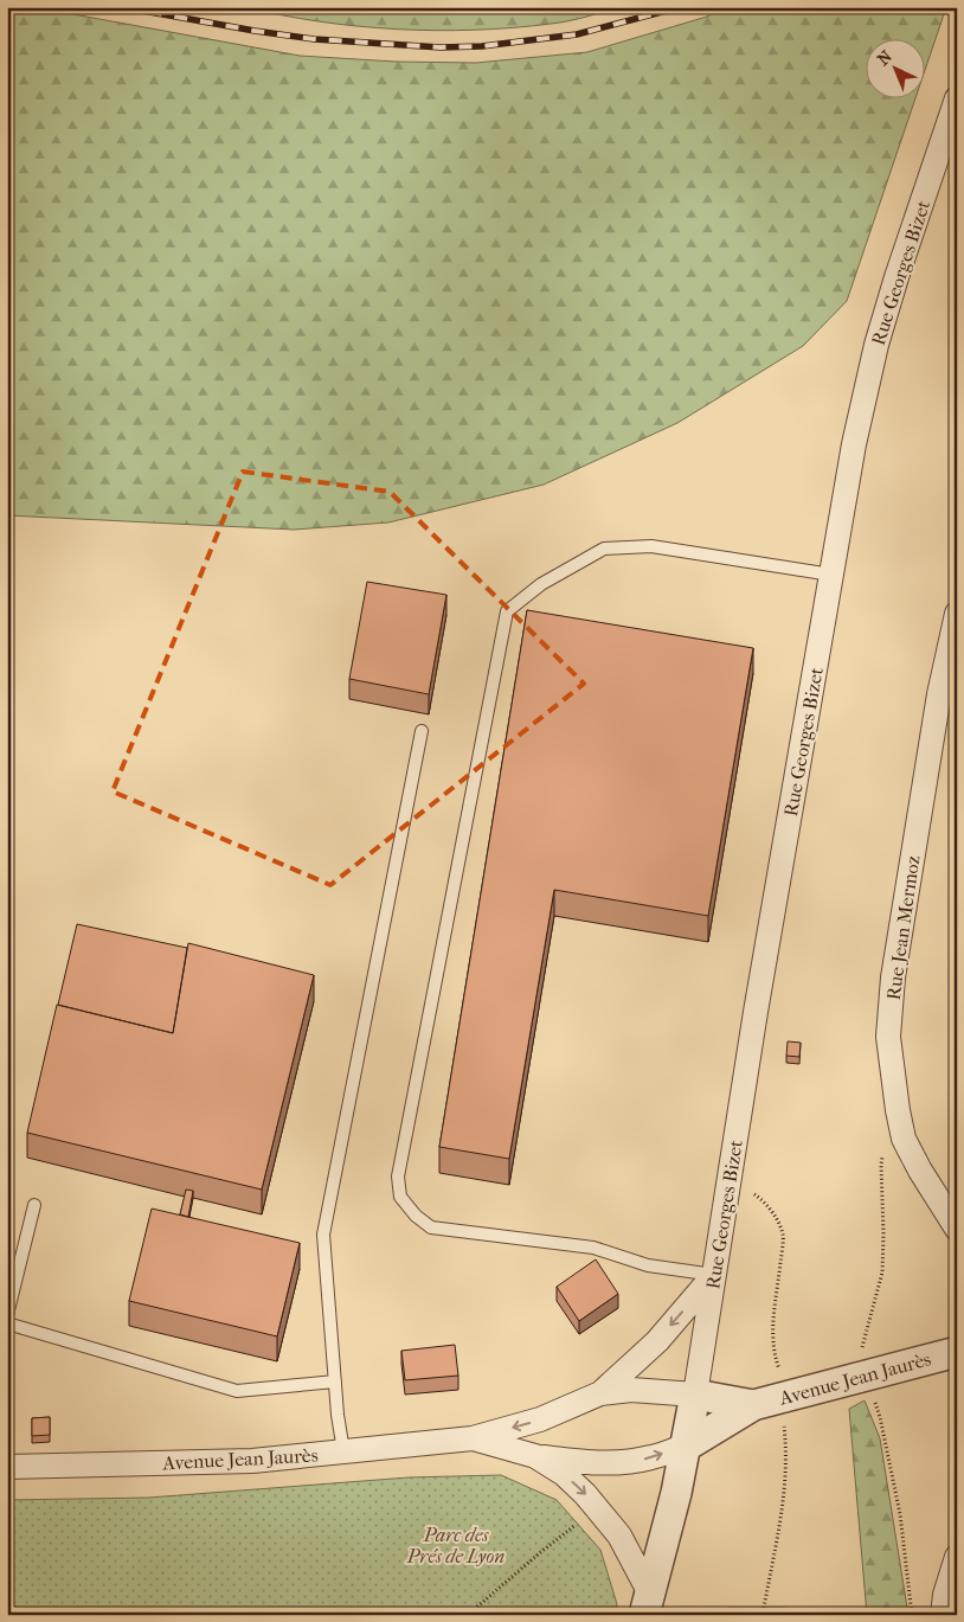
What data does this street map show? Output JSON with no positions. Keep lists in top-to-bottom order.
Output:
{
  "streets": {
    "street": ["Rue Georges Bizet", "Rue Jean Mermoz", "Avenue Jean Jaurès"]
  },
  "crossings": [
    ["Rue Georges Bizet", "Avenue Jean Jaurès"]
  ],
  "parks": ["Parc des Prés de Lyon"],
  "north": "top left"
}
